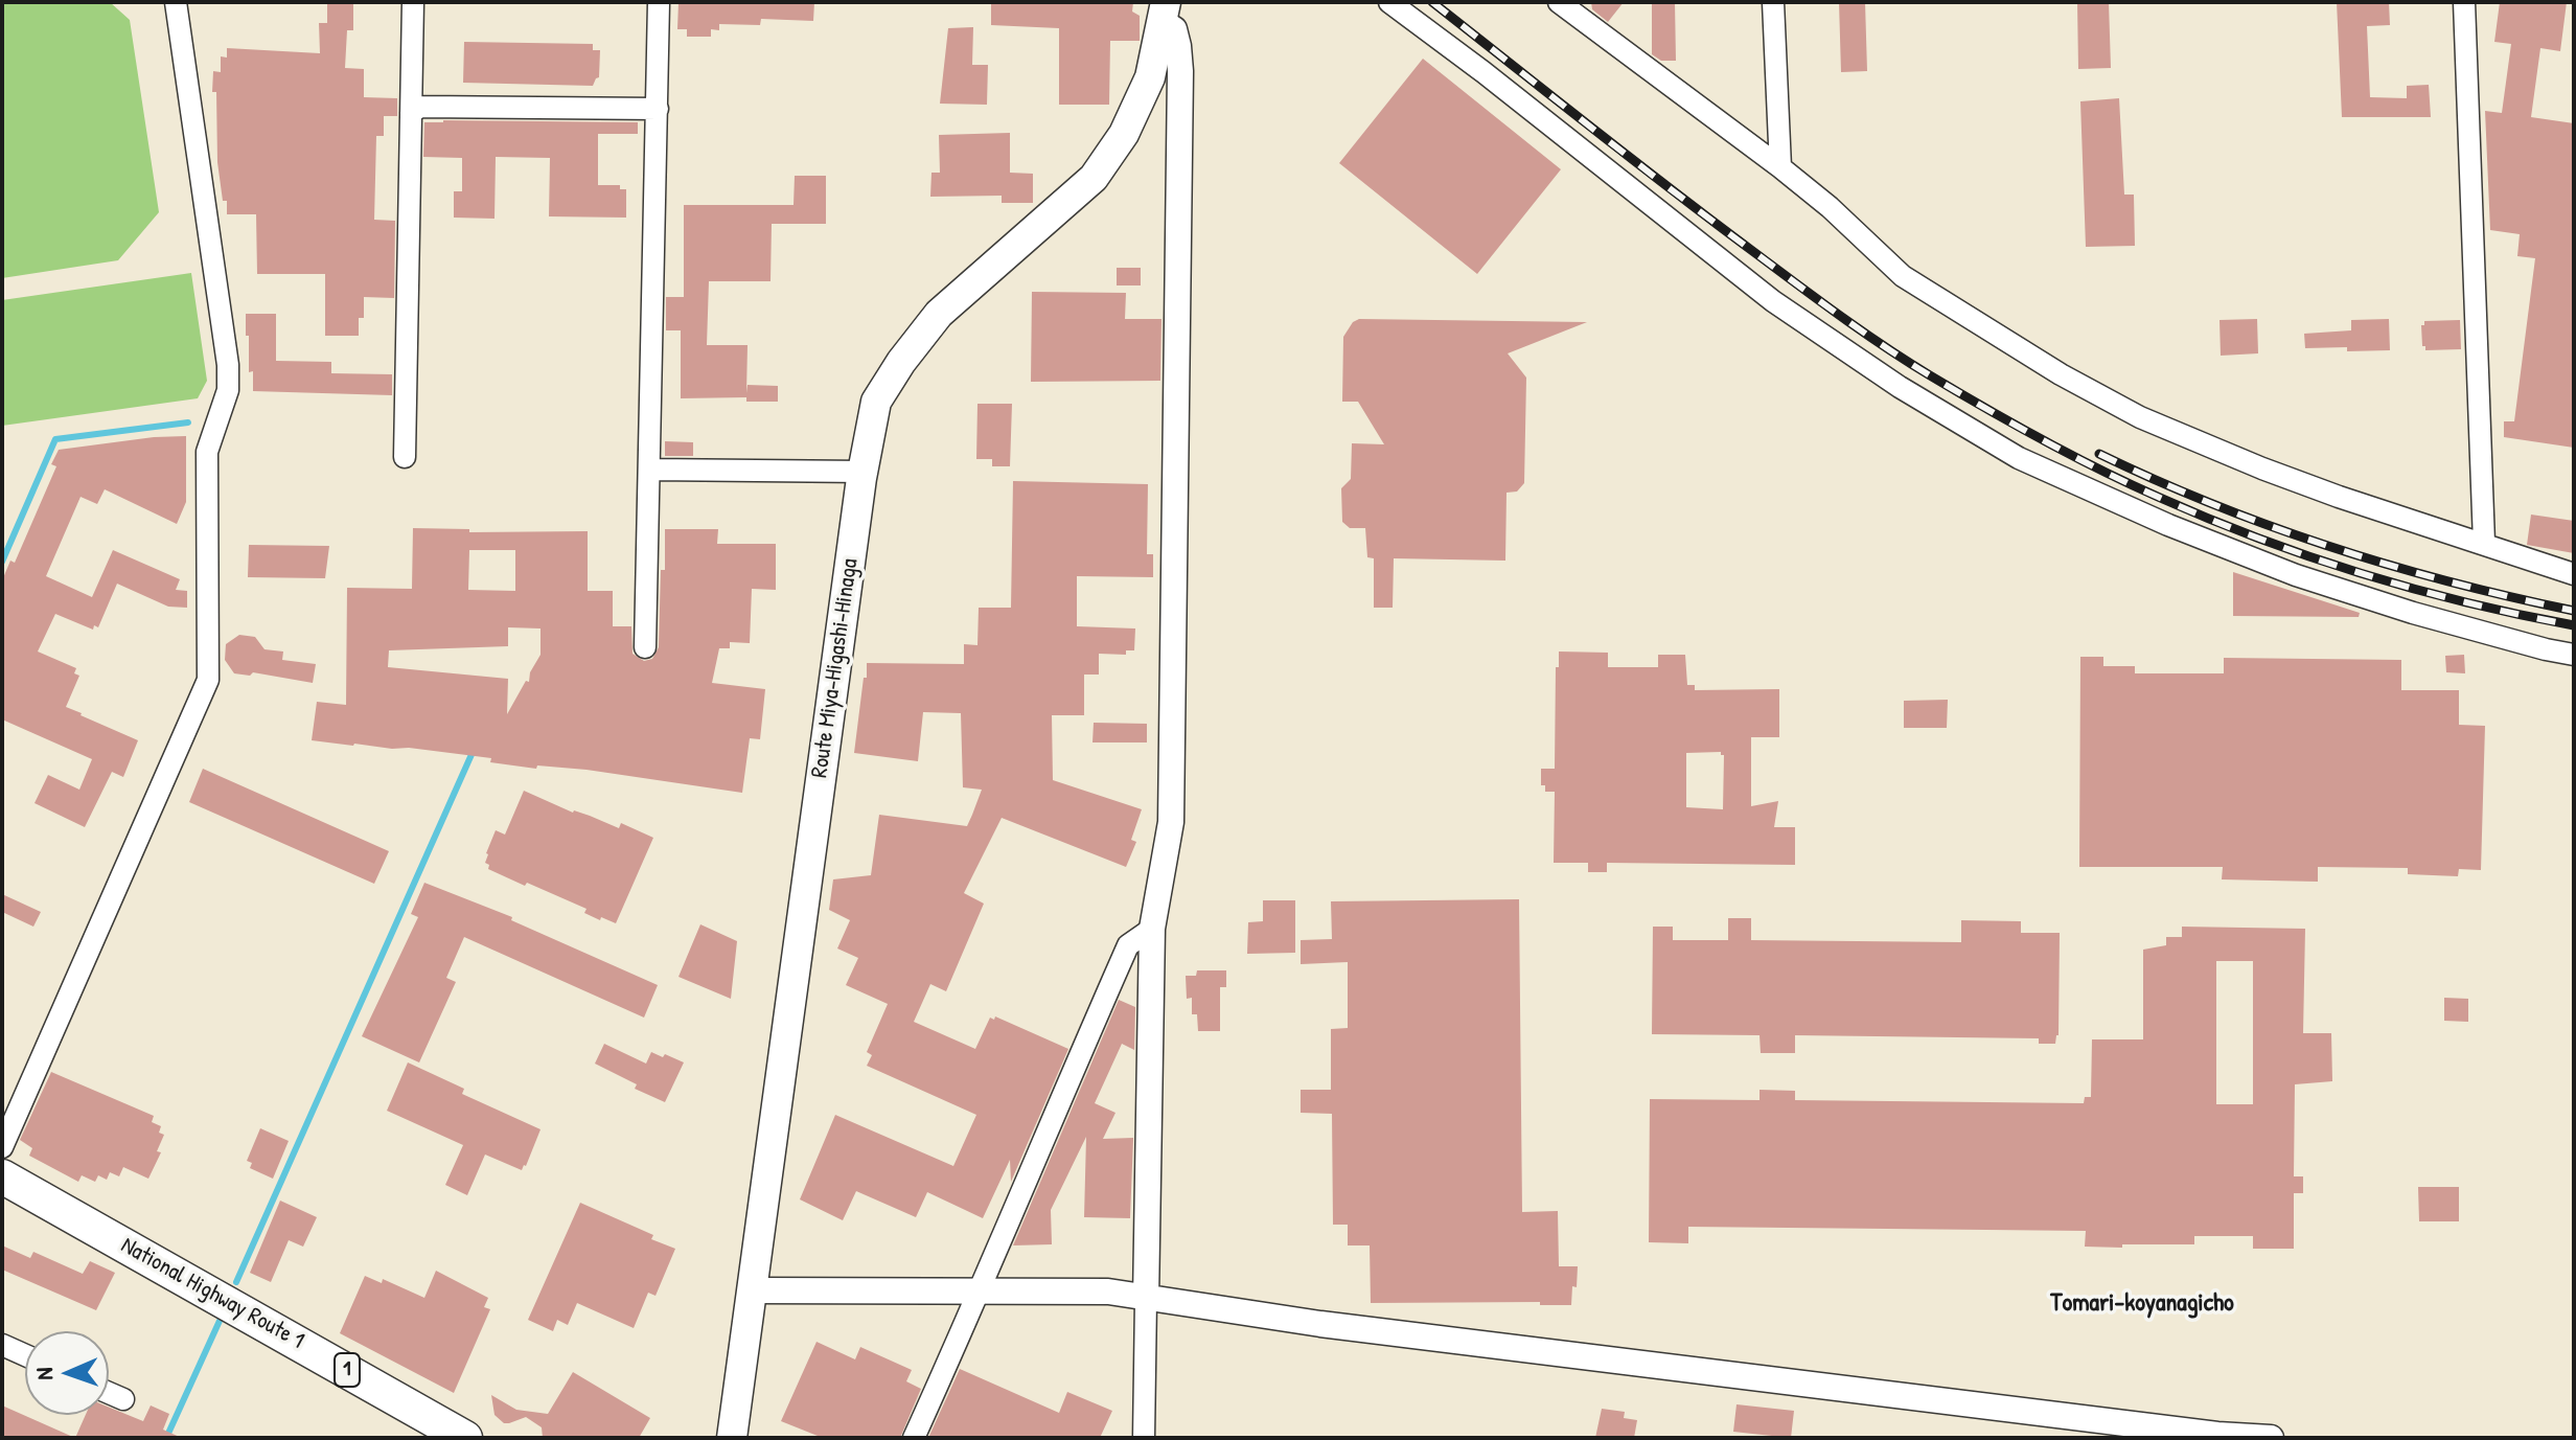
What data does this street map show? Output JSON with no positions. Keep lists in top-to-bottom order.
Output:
{
  "streets": {
    "highway": ["National Highway Route 1", "1"],
    "main road": ["Route Miya-Higashi-Hinaga"]
  },
  "districts": ["Tomari-koyanagicho"],
  "north": "left"
}
